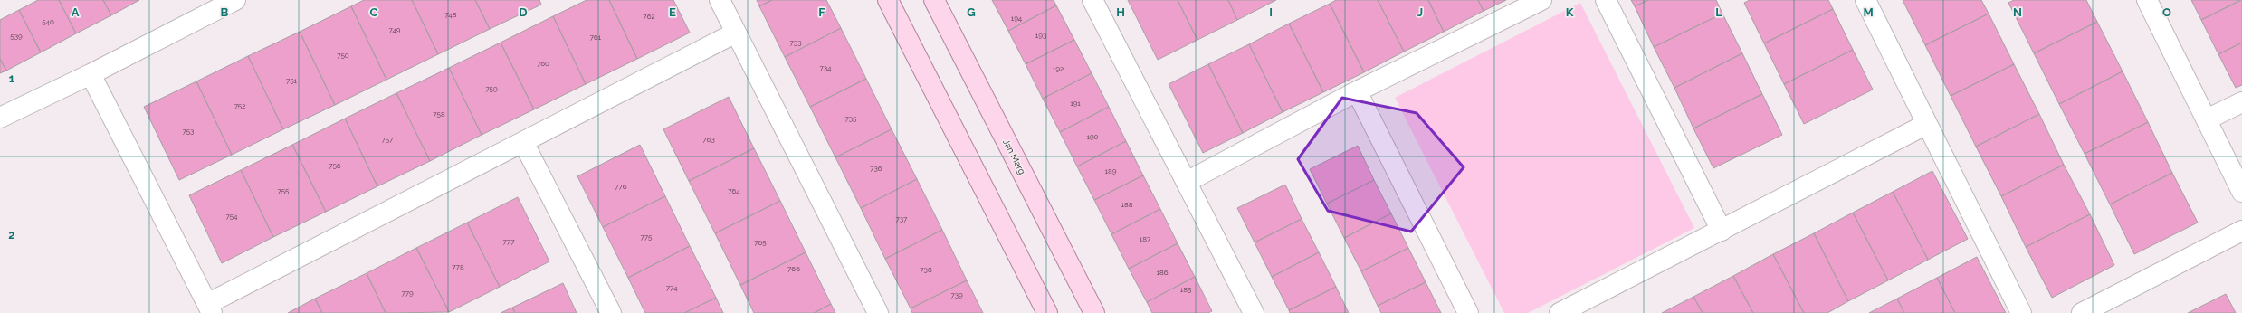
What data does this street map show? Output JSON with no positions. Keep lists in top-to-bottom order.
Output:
{
  "streets": {
    "main road": ["Jan Marg"]
  },
  "house_numbers": [
    "748",
    "762",
    "194",
    "540",
    "749",
    "193",
    "539",
    "761",
    "733",
    "750",
    "760",
    "734",
    "192",
    "751",
    "759",
    "191",
    "752",
    "758",
    "735",
    "753",
    "190",
    "757",
    "763",
    "756",
    "736",
    "189",
    "776",
    "755",
    "764",
    "188",
    "754",
    "737",
    "775",
    "187",
    "777",
    "765",
    "778",
    "766",
    "738",
    "186",
    "774",
    "185",
    "779",
    "739"
  ],
  "grid": {
    "columns": [
      "A",
      "B",
      "C",
      "D",
      "E",
      "F",
      "G",
      "H",
      "I",
      "J",
      "K",
      "L",
      "M",
      "N",
      "O"
    ],
    "rows": ["1", "2"]
  }
}
